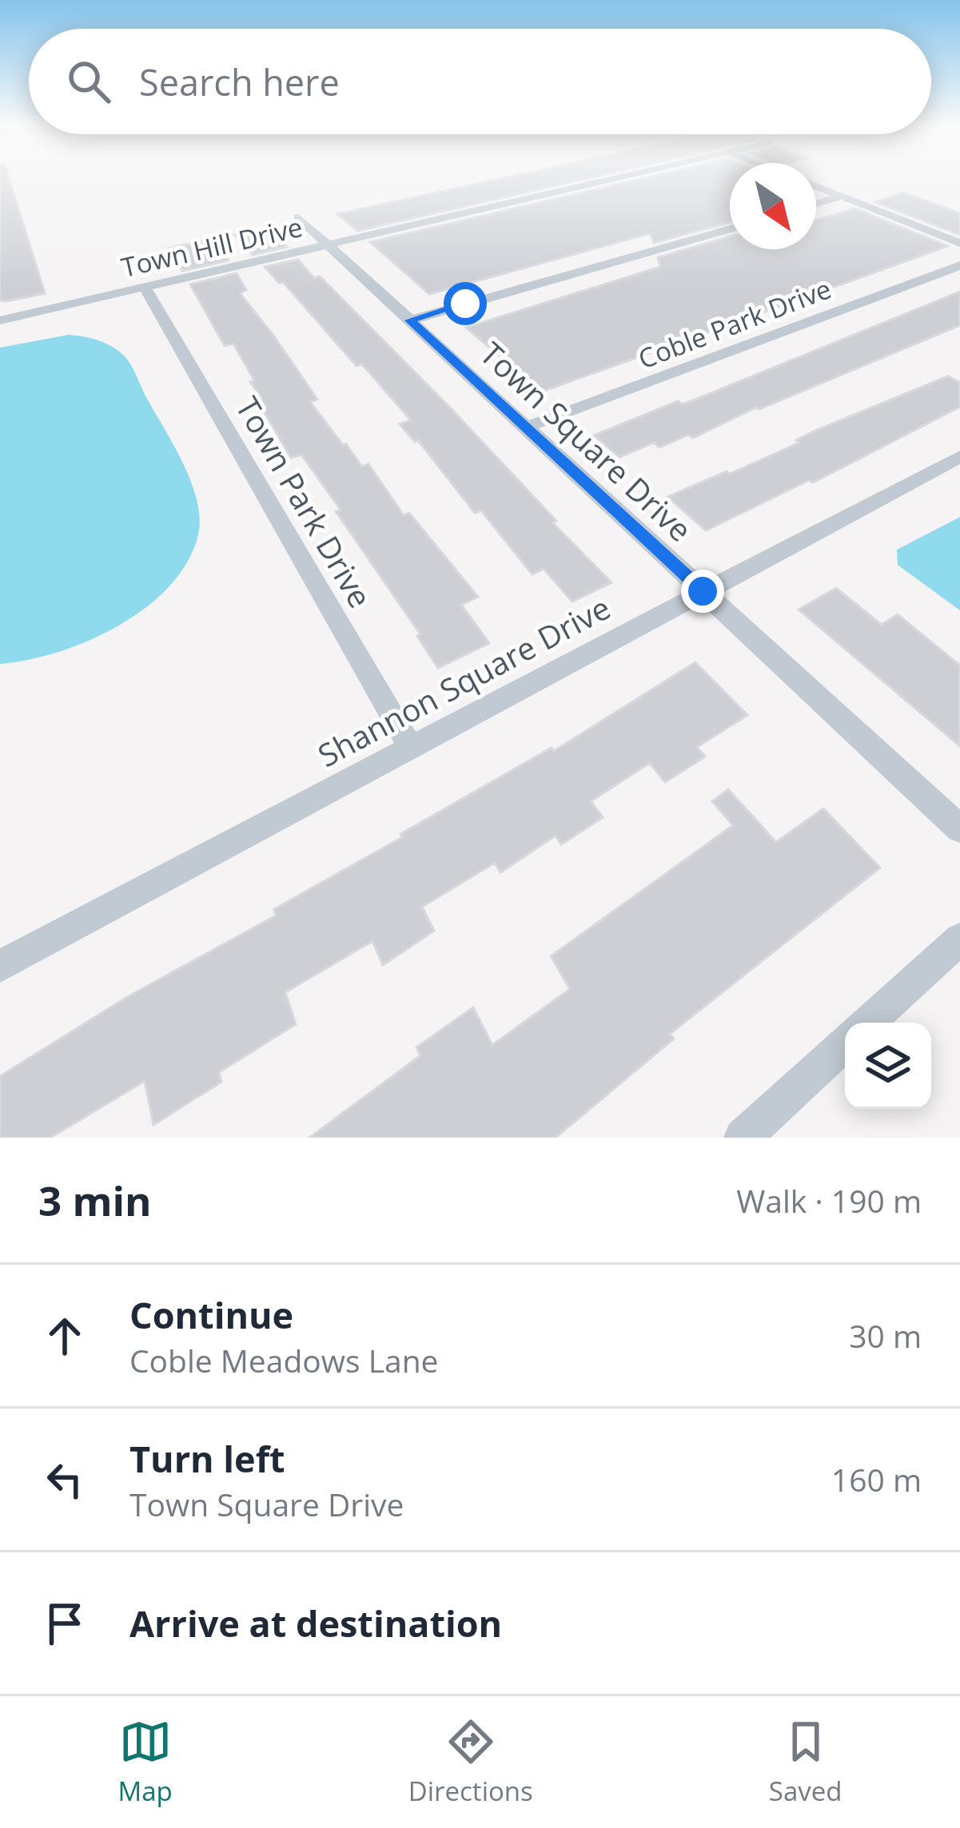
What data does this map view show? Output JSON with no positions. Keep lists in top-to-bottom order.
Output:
{
  "streets": {
    "street": [
      "Town Hill Drive",
      "Coble Park Drive",
      "Town Square Drive",
      "Town Park Drive",
      "Shannon Square Drive"
    ]
  },
  "crossings": [
    ["Town Hill Drive", "Town Square Drive"],
    ["Town Hill Drive", "Town Park Drive"],
    ["Coble Park Drive", "Town Square Drive"],
    ["Town Square Drive", "Shannon Square Drive"],
    ["Town Park Drive", "Shannon Square Drive"]
  ],
  "north": "bottom right",
  "page": {
    "search": "Search here",
    "heading": ["3 min", "Walk · 190 m"],
    "list": [
      ["Continue", "Coble Meadows Lane", "30 m"],
      ["Turn left", "Town Square Drive", "160 m"],
      "Arrive at destination"
    ],
    "nav": ["Map", "Directions", "Saved"]
  }
}
